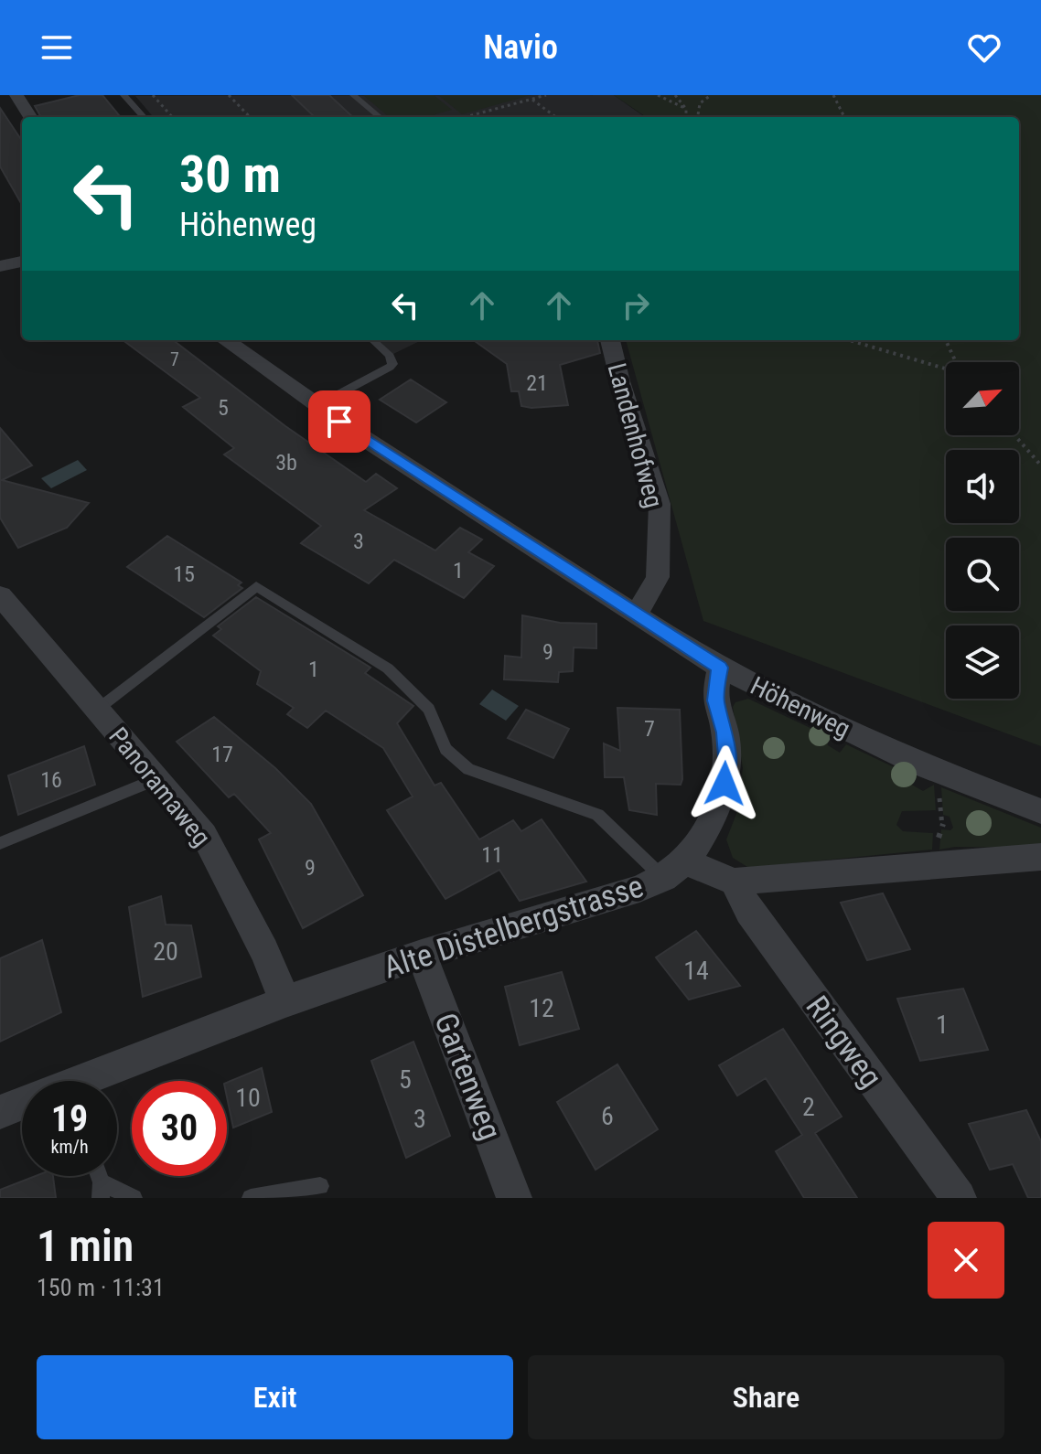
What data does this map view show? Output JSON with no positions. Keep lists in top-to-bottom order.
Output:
{
  "streets": {
    "street": [
      "Landenhofweg",
      "Höhenweg",
      "Panoramaweg",
      "Alte Distelbergstrasse",
      "Ringweg",
      "Gartenweg"
    ]
  },
  "crossings": [
    ["Landenhofweg", "Höhenweg"],
    ["Panoramaweg", "Alte Distelbergstrasse"],
    ["Alte Distelbergstrasse", "Gartenweg"]
  ],
  "house_numbers": [
    "7",
    "21",
    "5",
    "3b",
    "3",
    "1",
    "15",
    "9",
    "1",
    "7",
    "17",
    "16",
    "11",
    "9",
    "20",
    "14",
    "12",
    "1",
    "5",
    "10",
    "2",
    "6",
    "3"
  ],
  "north": "top right",
  "page": {
    "header": "Navio",
    "turn": ["30 m", "Höhenweg"],
    "speed": "19 km/h",
    "limit": "30",
    "heading": ["1 min", "150 m · 11:31"],
    "buttons": ["Exit", "Share"]
  }
}
